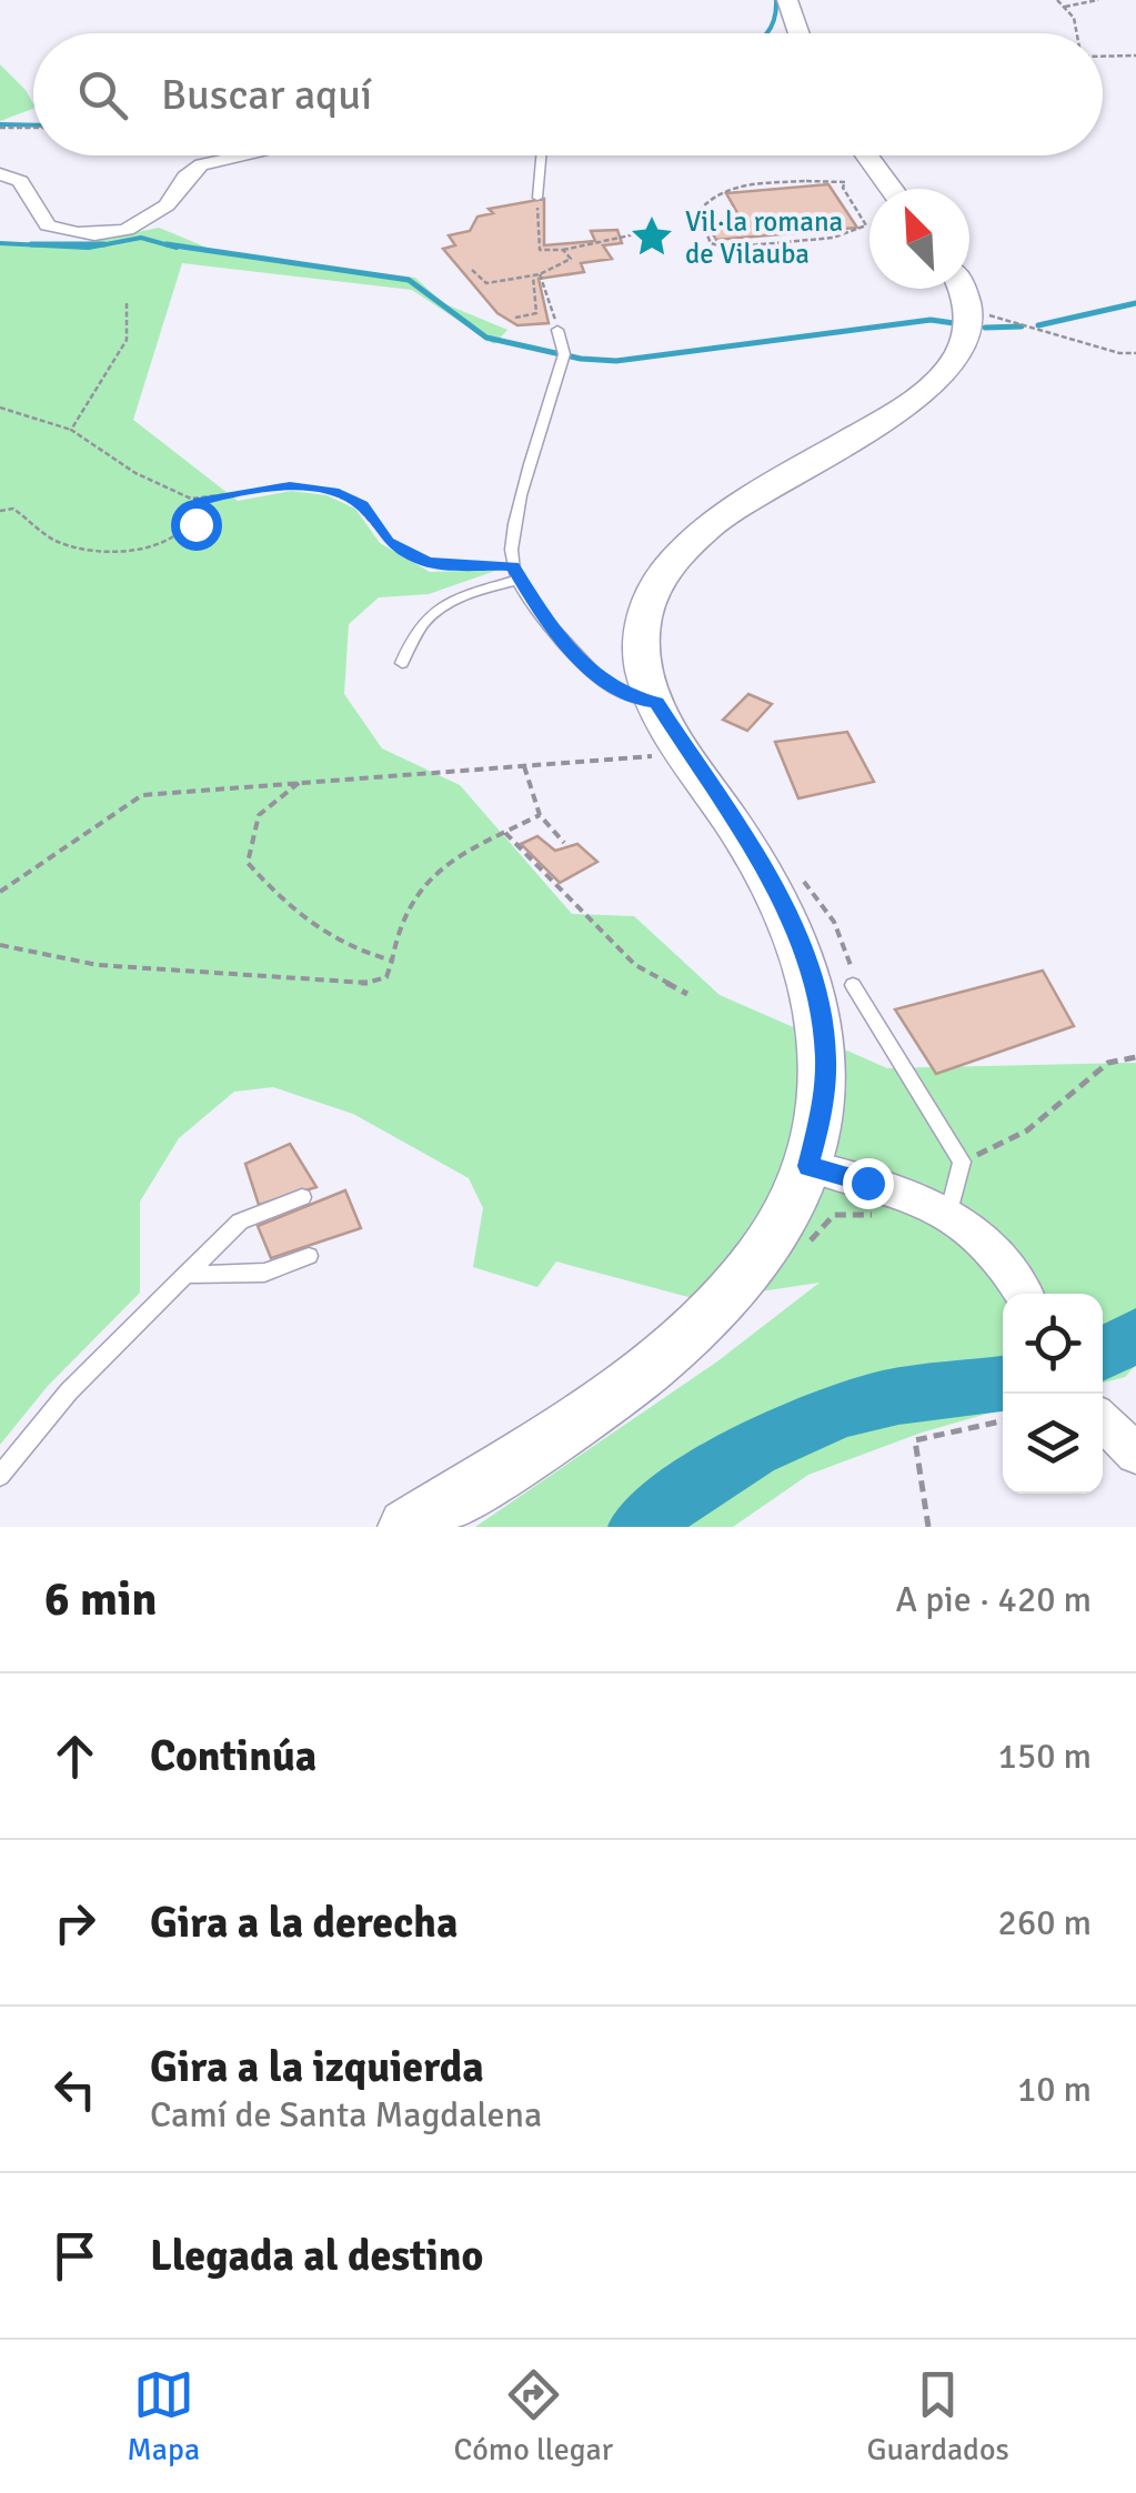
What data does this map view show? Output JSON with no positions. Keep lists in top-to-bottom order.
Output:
{
  "places": {
    "place": ["Vil·la romana de Vilauba"]
  },
  "north": "top left",
  "page": {
    "search": "Buscar aquí",
    "heading": ["6 min", "A pie · 420 m"],
    "list": [
      ["Continúa", "150 m"],
      ["Gira a la derecha", "260 m"],
      ["Gira a la izquierda", "Camí de Santa Magdalena", "10 m"],
      "Llegada al destino"
    ],
    "nav": ["Mapa", "Cómo llegar", "Guardados"]
  }
}
